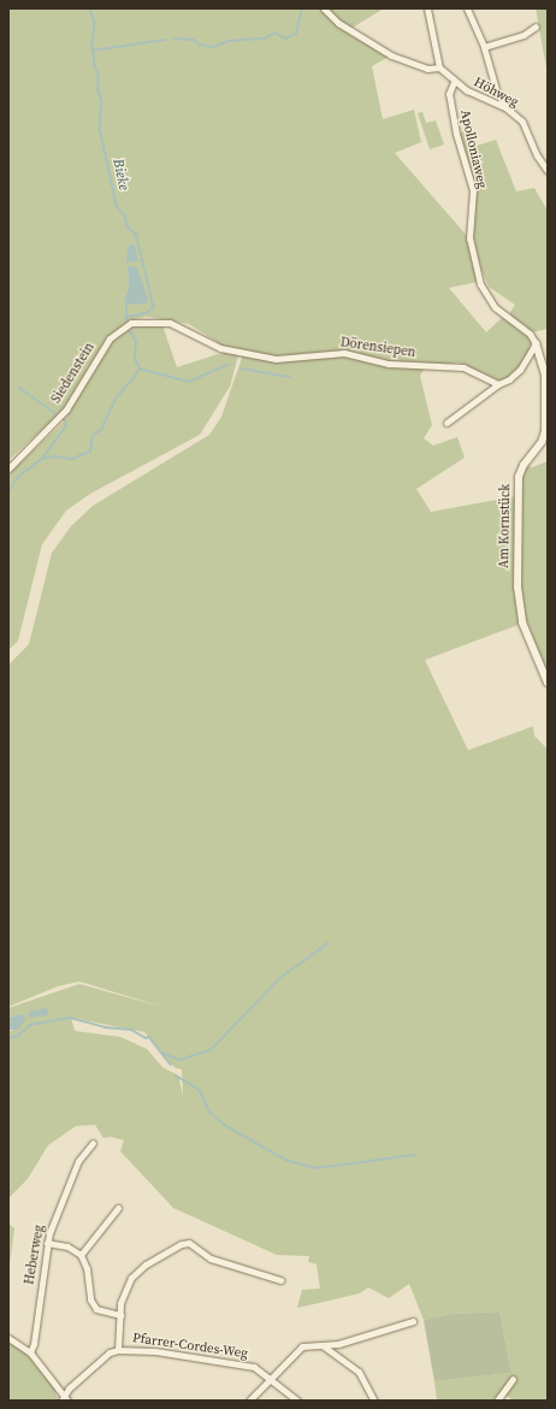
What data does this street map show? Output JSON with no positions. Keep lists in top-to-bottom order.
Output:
{
  "streets": {
    "street": [
      "Höhweg",
      "Apolloniaweg",
      "Dörensiepen",
      "Siedenstein",
      "Am Kornstück",
      "Heberweg",
      "Pfarrer-Cordes-Weg"
    ]
  },
  "crossings": [
    ["Höhweg", "Apolloniaweg"],
    ["Apolloniaweg", "Am Kornstück"],
    ["Dörensiepen", "Siedenstein"]
  ],
  "water": ["Bieke"]
}
